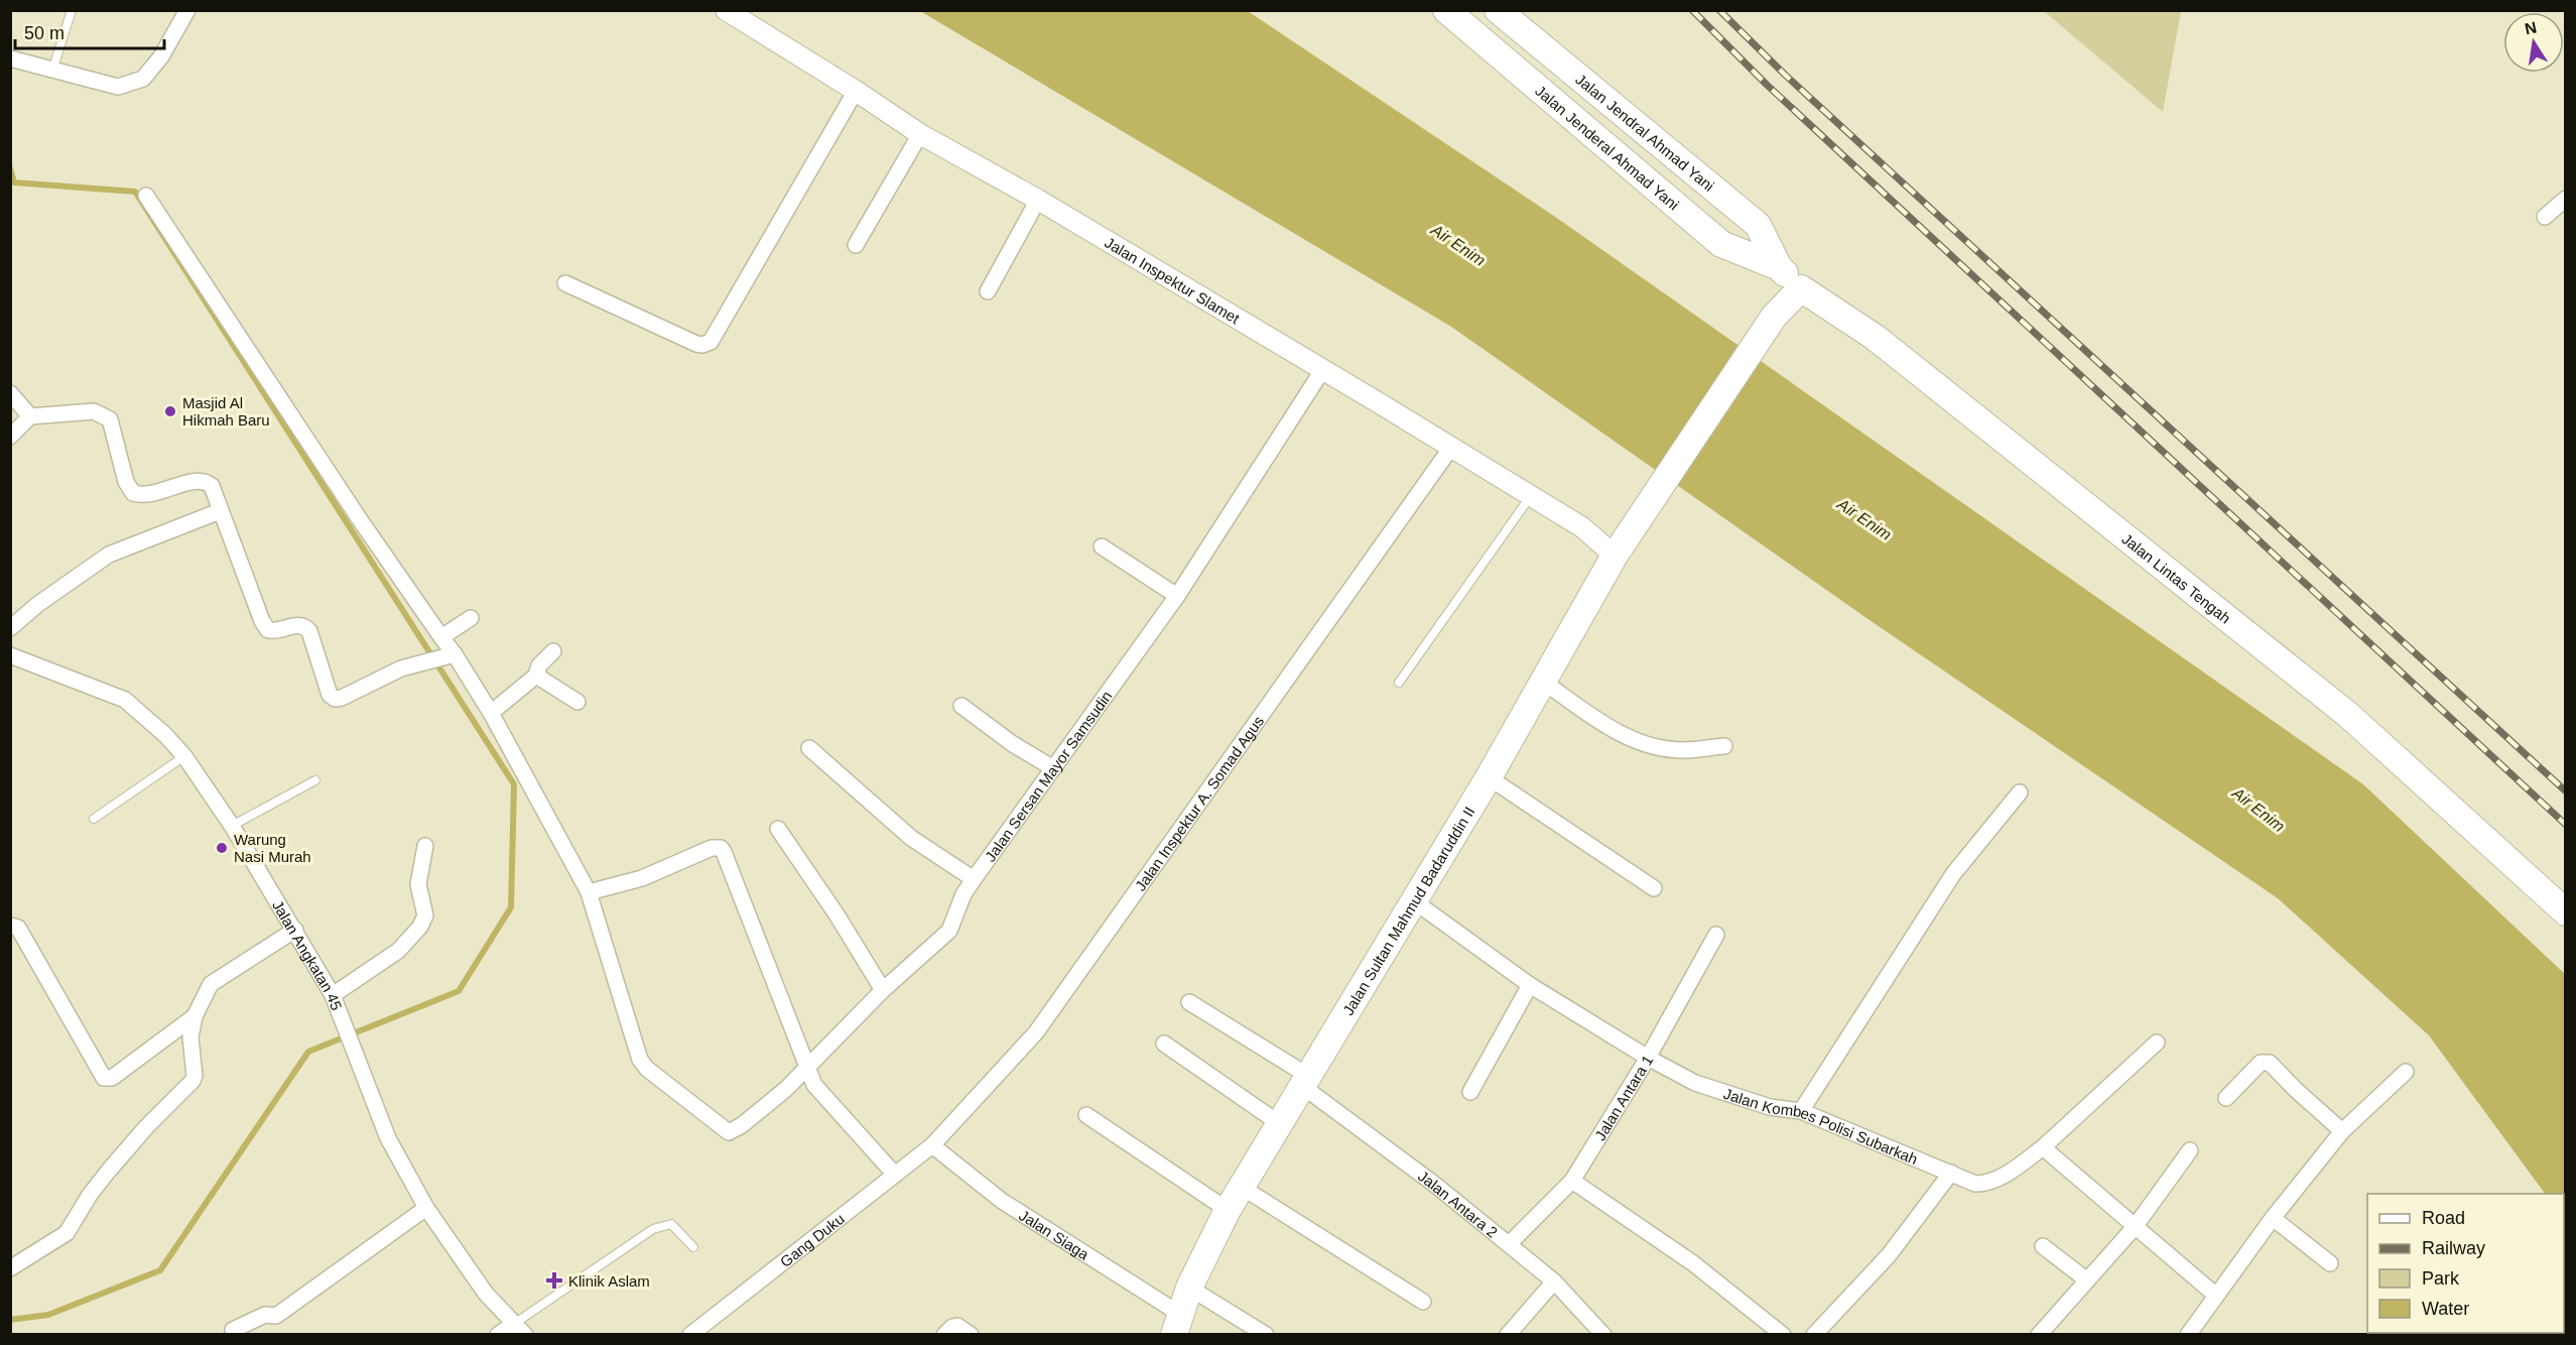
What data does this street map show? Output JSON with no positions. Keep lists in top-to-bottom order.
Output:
{
  "streets": {
    "highway": [
      "Jalan Jendral Ahmad Yani",
      "Jalan Jenderal Ahmad Yani",
      "Jalan Lintas Tengah",
      "Jalan Sultan Mahmud Badaruddin II"
    ],
    "street": [
      "Jalan Inspektur Slamet",
      "Jalan Sersan Mayor Samsudin",
      "Jalan Inspektur A. Somad Agus",
      "Jalan Angkatan 45",
      "Jalan Antara 1",
      "Jalan Kombes Polisi Subarkah",
      "Jalan Antara 2",
      "Jalan Siaga",
      "Gang Duku"
    ]
  },
  "crossings": [
    ["Jalan Jendral Ahmad Yani", "Jalan Jenderal Ahmad Yani"],
    ["Jalan Jendral Ahmad Yani", "Jalan Lintas Tengah"],
    ["Jalan Jenderal Ahmad Yani", "Jalan Lintas Tengah"],
    ["Jalan Inspektur Slamet", "Jalan Sersan Mayor Samsudin"],
    ["Jalan Inspektur Slamet", "Jalan Inspektur A. Somad Agus"],
    ["Jalan Inspektur Slamet", "Jalan Sultan Mahmud Badaruddin II"],
    ["Jalan Lintas Tengah", "Jalan Sultan Mahmud Badaruddin II"],
    ["Jalan Inspektur A. Somad Agus", "Jalan Siaga"],
    ["Jalan Inspektur A. Somad Agus", "Gang Duku"],
    ["Jalan Sultan Mahmud Badaruddin II", "Jalan Kombes Polisi Subarkah"],
    ["Jalan Sultan Mahmud Badaruddin II", "Jalan Antara 2"],
    ["Jalan Sultan Mahmud Badaruddin II", "Jalan Siaga"],
    ["Jalan Antara 1", "Jalan Kombes Polisi Subarkah"],
    ["Jalan Antara 1", "Jalan Antara 2"],
    ["Jalan Siaga", "Gang Duku"]
  ],
  "water": ["Air Enim"],
  "places": {
    "other": ["Masjid Al Hikmah Baru", "Warung Nasi Murah"],
    "health": ["Klinik Aslam"]
  },
  "legend": [
    "Road",
    "Railway",
    "Park",
    "Water"
  ],
  "scale_bar": "50 m",
  "north": "top"
}
